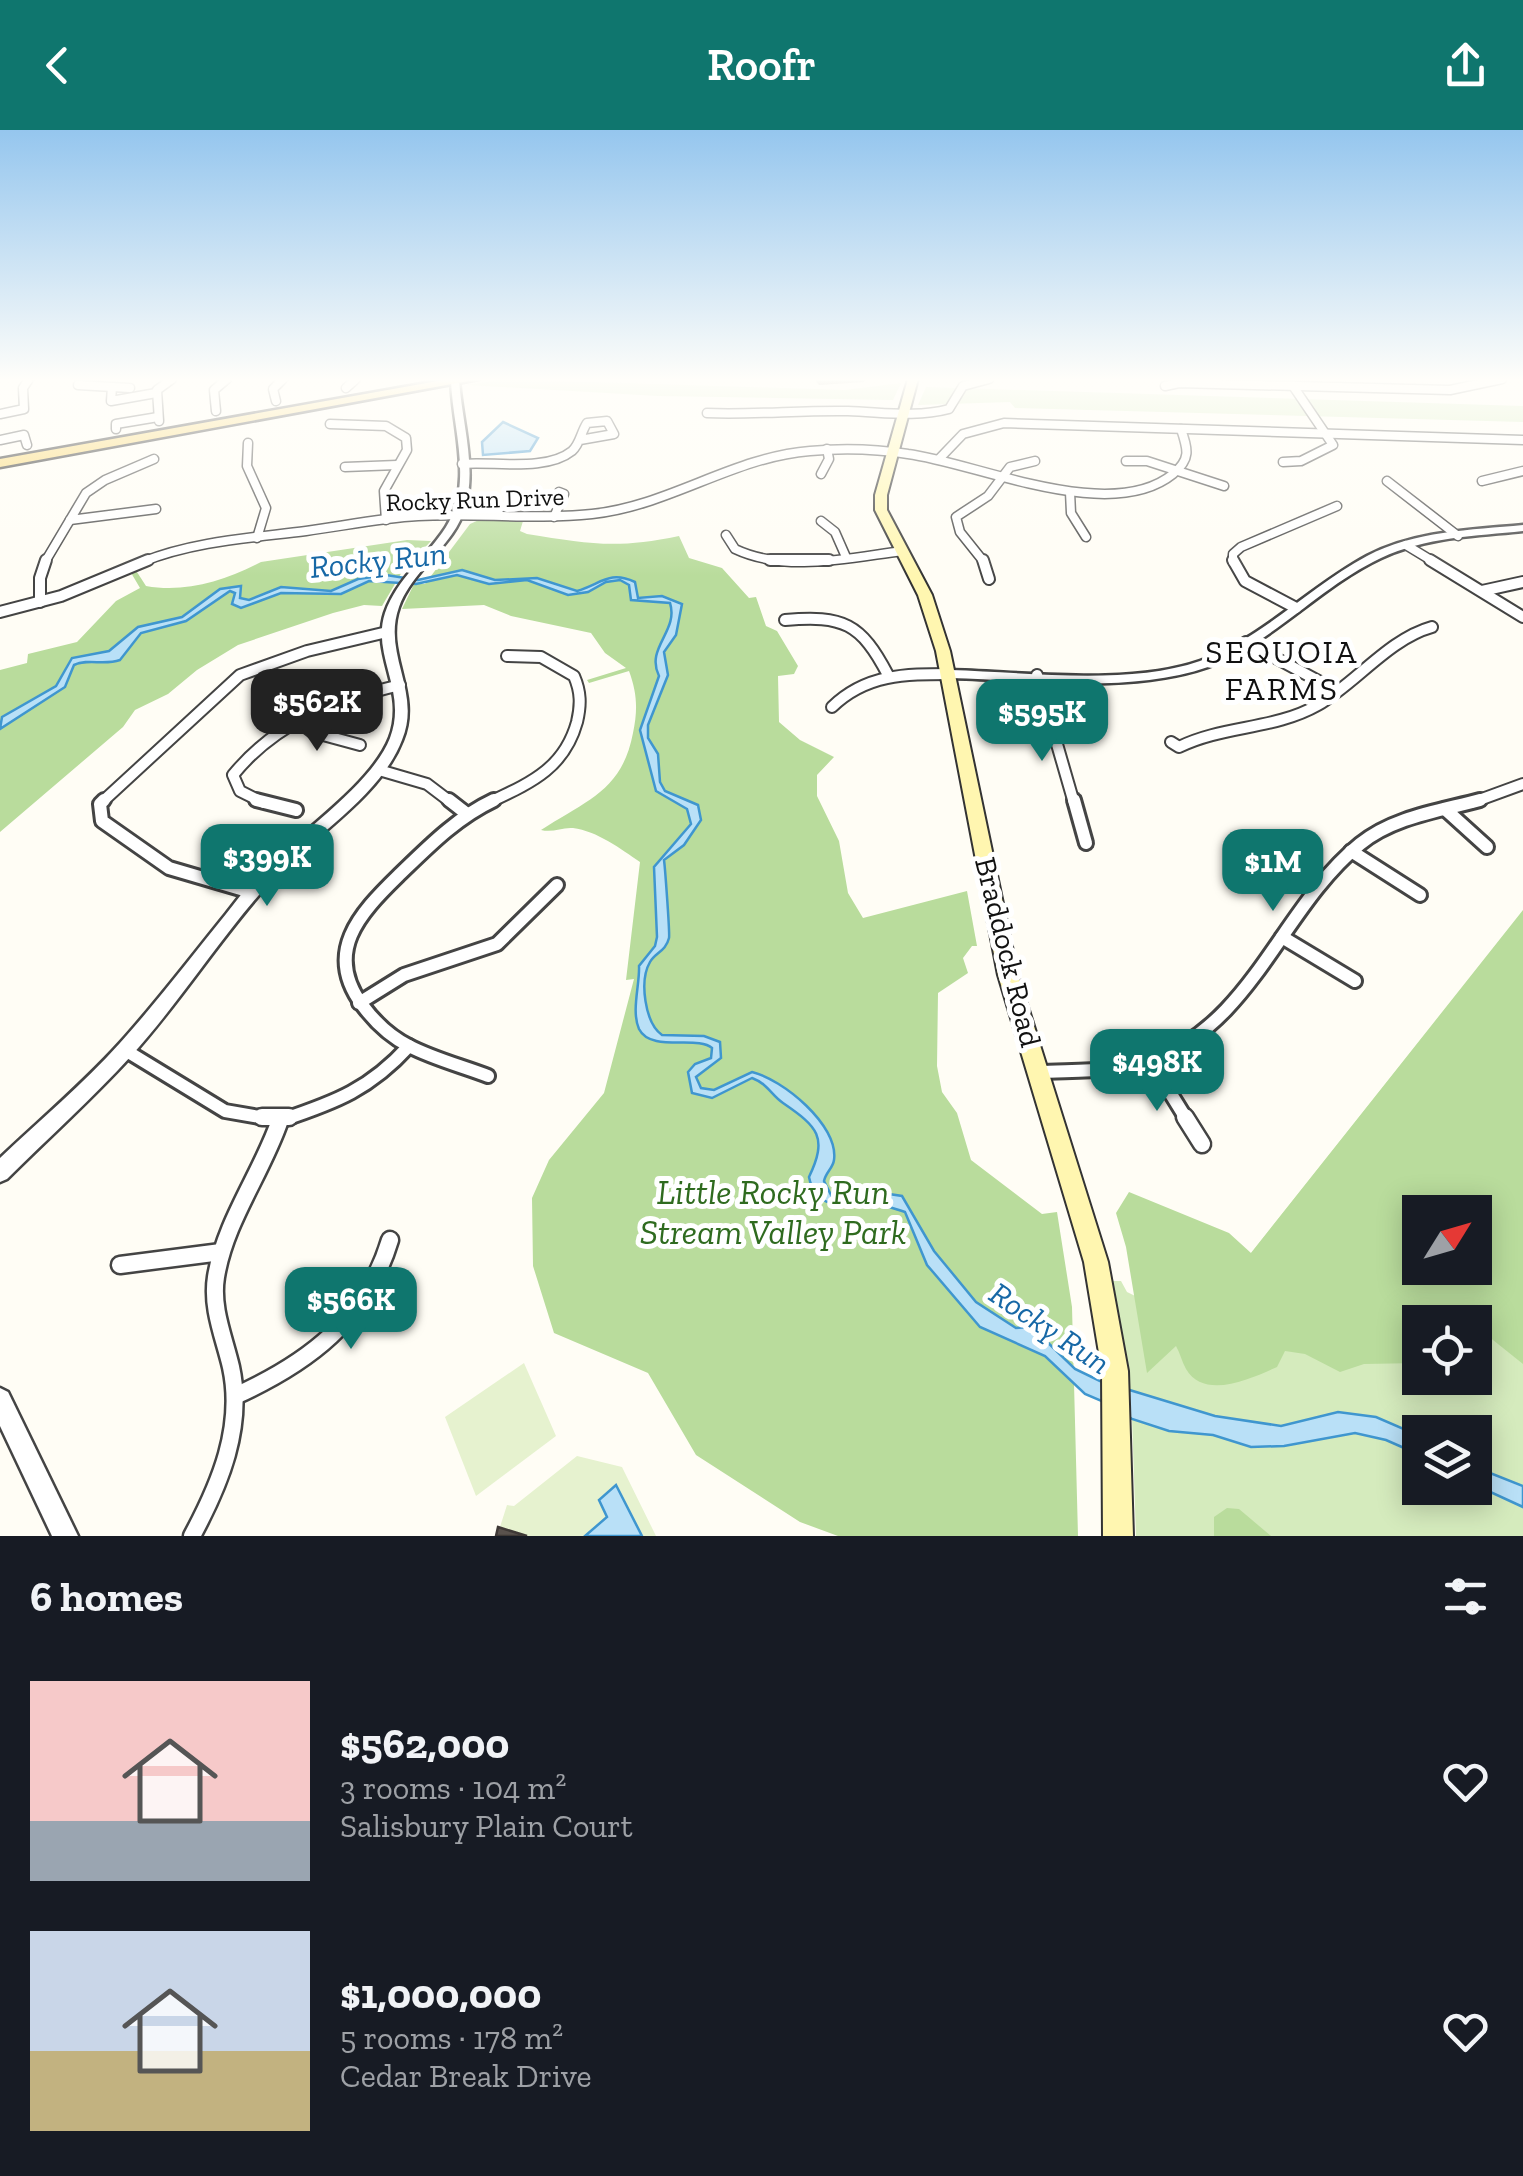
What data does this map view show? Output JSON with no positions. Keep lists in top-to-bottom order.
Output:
{
  "streets": {
    "main road": ["Braddock Road"],
    "street": ["Rocky Run Drive"]
  },
  "crossings": [
    ["Rocky Run Drive", "Braddock Road"]
  ],
  "districts": ["SEQUOIA FARMS"],
  "water": ["Rocky Run"],
  "parks": ["Little Rocky Run Stream Valley Park"],
  "north": "top right",
  "page": {
    "header": "Roofr",
    "price": [
      "$562K",
      "$595K",
      "$399K",
      "$1M",
      "$498K",
      "$566K"
    ],
    "heading": "6 homes",
    "list": [
      {
        "name": "$562,000",
        "note": "3 rooms · 104 m² · Salisbury Plain Court"
      },
      {
        "name": "$1,000,000",
        "note": "5 rooms · 178 m² · Cedar Break Drive"
      }
    ]
  }
}
